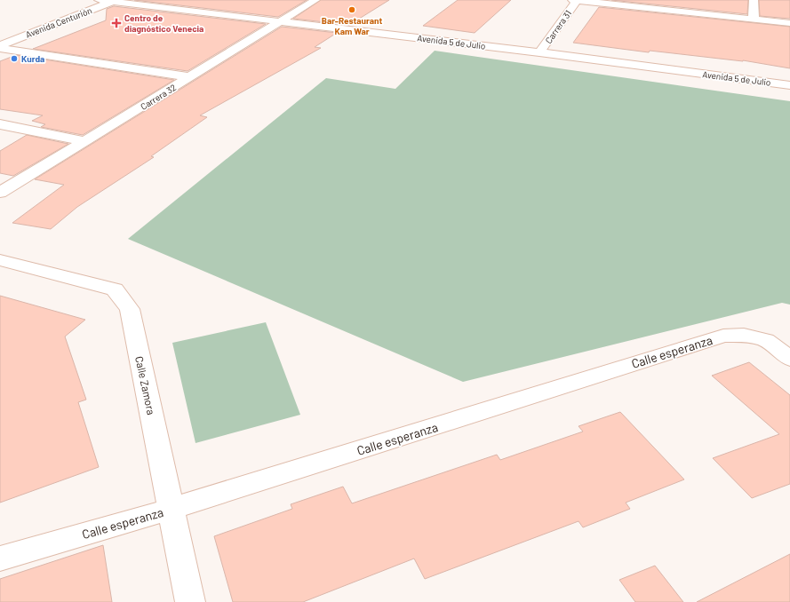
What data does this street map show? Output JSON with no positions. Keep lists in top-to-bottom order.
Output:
{
  "streets": {
    "street": [
      "Avenida Centurión",
      "Carrera 31",
      "Avenida 5 de Julio",
      "Carrera 32",
      "Calle esperanza",
      "Calle Zamora"
    ]
  },
  "crossings": [
    ["Avenida Centurión", "Avenida 5 de Julio"],
    ["Carrera 31", "Avenida 5 de Julio"],
    ["Avenida 5 de Julio", "Carrera 32"],
    ["Calle esperanza", "Calle Zamora"]
  ],
  "places": {
    "other": ["Bar-Restaurant Kam War", "Kurda"],
    "health": ["Centro de diagnóstico Venecia"]
  }
}
